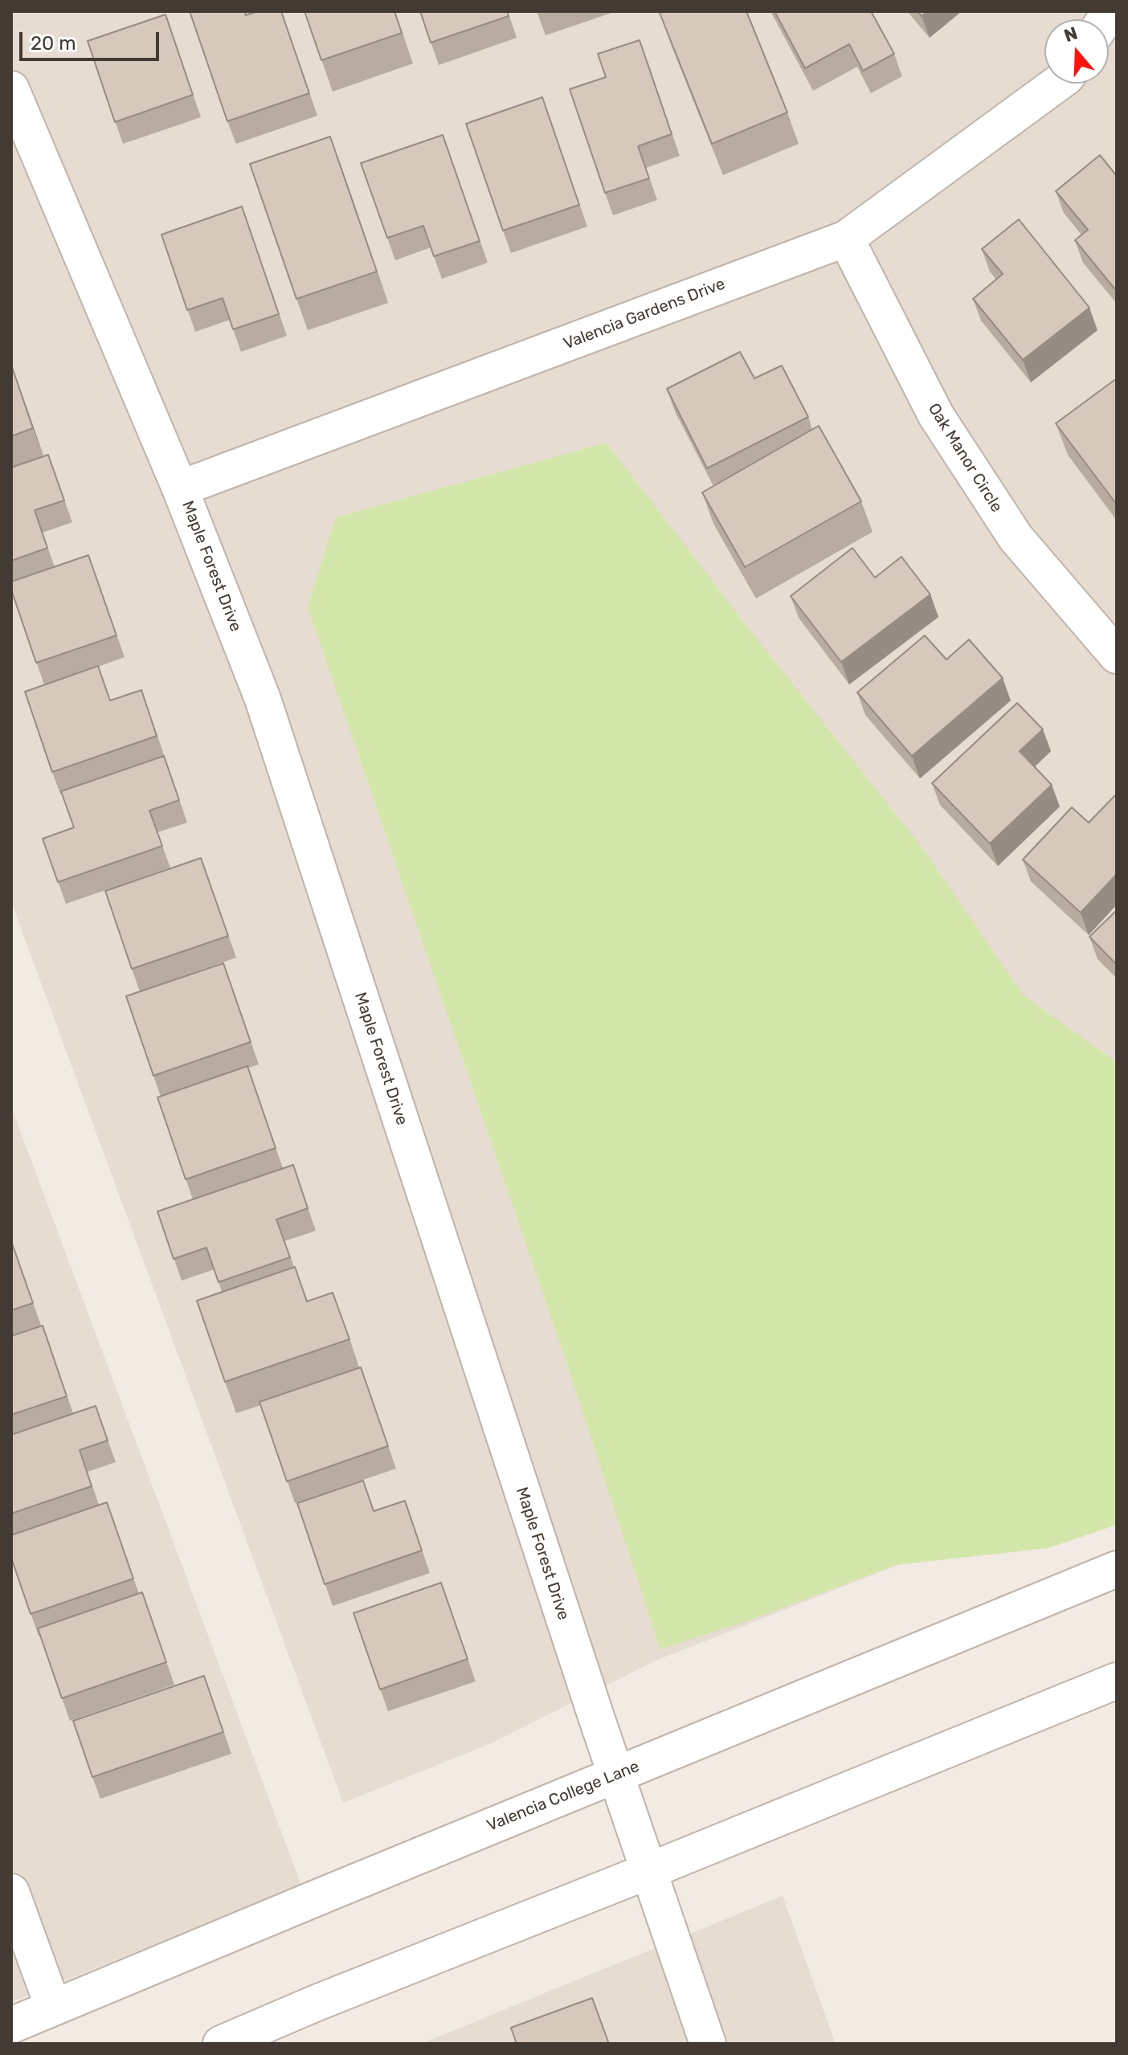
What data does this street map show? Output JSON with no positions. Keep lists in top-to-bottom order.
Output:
{
  "streets": {
    "street": [
      "Valencia Gardens Drive",
      "Oak Manor Circle",
      "Maple Forest Drive",
      "Valencia College Lane"
    ]
  },
  "crossings": [
    ["Valencia Gardens Drive", "Oak Manor Circle"],
    ["Valencia Gardens Drive", "Maple Forest Drive"],
    ["Maple Forest Drive", "Valencia College Lane"]
  ],
  "scale_bar": "20 m",
  "north": "top"
}
